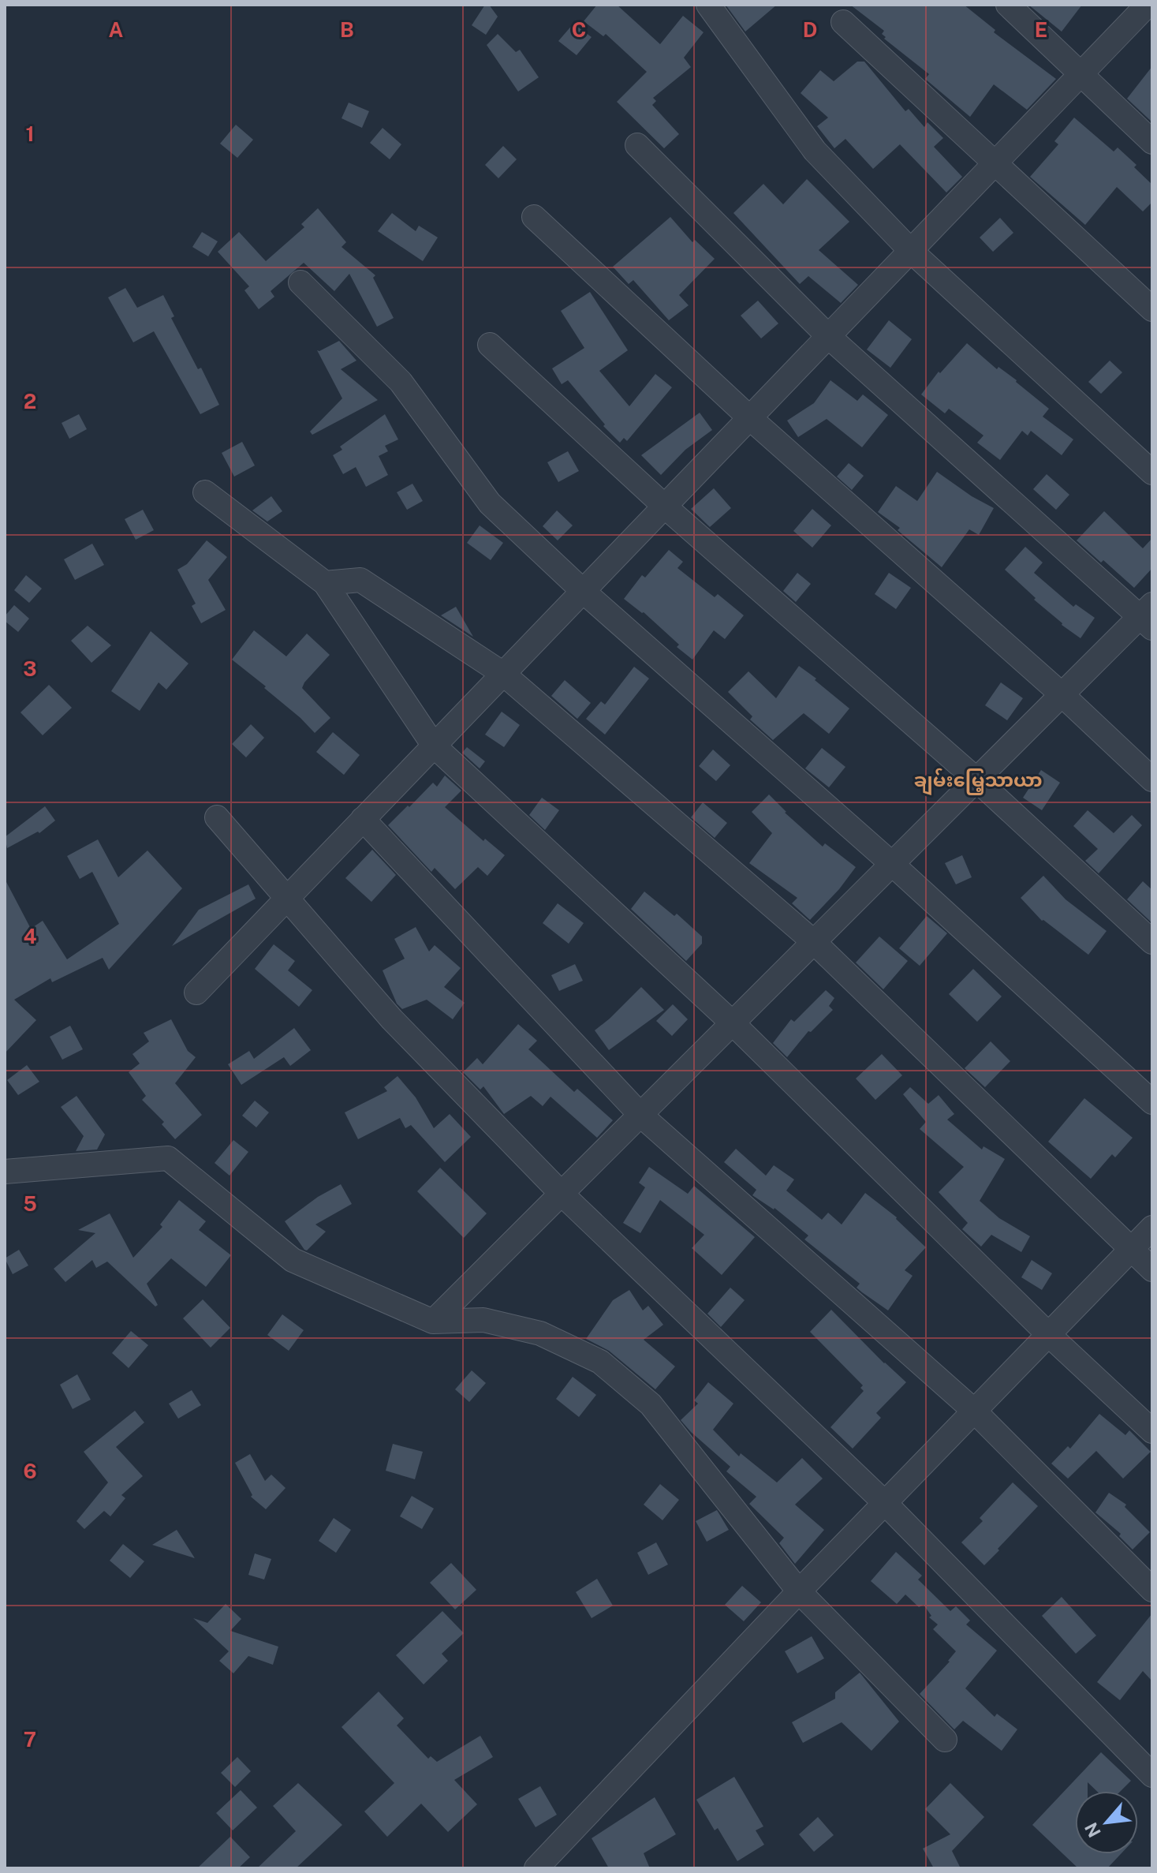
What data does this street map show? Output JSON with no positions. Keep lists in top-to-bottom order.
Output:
{
  "districts": ["ချမ်းမြေ့သာယာ"],
  "north": "bottom left",
  "grid": {
    "columns": [
      "A",
      "B",
      "C",
      "D",
      "E"
    ],
    "rows": [
      "1",
      "2",
      "3",
      "4",
      "5",
      "6",
      "7"
    ]
  }
}
